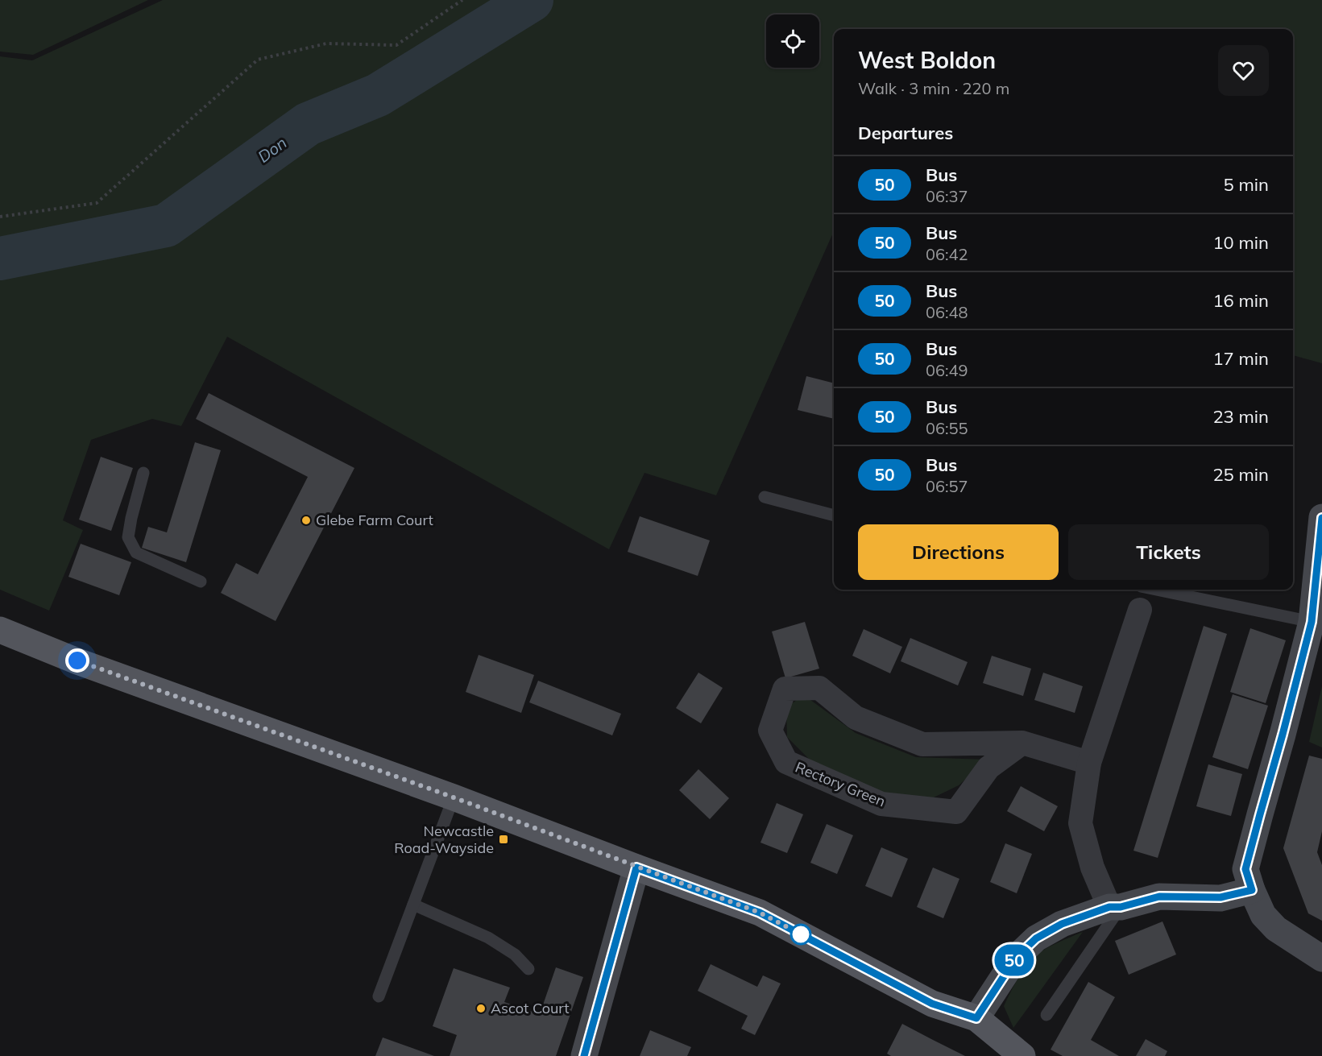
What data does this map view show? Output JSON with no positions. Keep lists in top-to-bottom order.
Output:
{
  "streets": {
    "street": ["Rectory Green"]
  },
  "water": ["Don"],
  "places": {
    "other": ["Glebe Farm Court", "Ascot Court"],
    "transit": ["Newcastle Road-Wayside"]
  },
  "lines": ["bus line 50"],
  "page": {
    "on_map": "50",
    "heading": [
      ["West Boldon", "Walk · 3 min · 220 m"],
      "Departures"
    ],
    "list": [
      {
        "mark": "50",
        "name": "Bus",
        "note": "06:37",
        "value": "5 min"
      },
      {
        "mark": "50",
        "name": "Bus",
        "note": "06:42",
        "value": "10 min"
      },
      {
        "mark": "50",
        "name": "Bus",
        "note": "06:48",
        "value": "16 min"
      },
      {
        "mark": "50",
        "name": "Bus",
        "note": "06:49",
        "value": "17 min"
      },
      {
        "mark": "50",
        "name": "Bus",
        "note": "06:55",
        "value": "23 min"
      },
      {
        "mark": "50",
        "name": "Bus",
        "note": "06:57",
        "value": "25 min"
      }
    ],
    "buttons": ["Directions", "Tickets"]
  }
}
